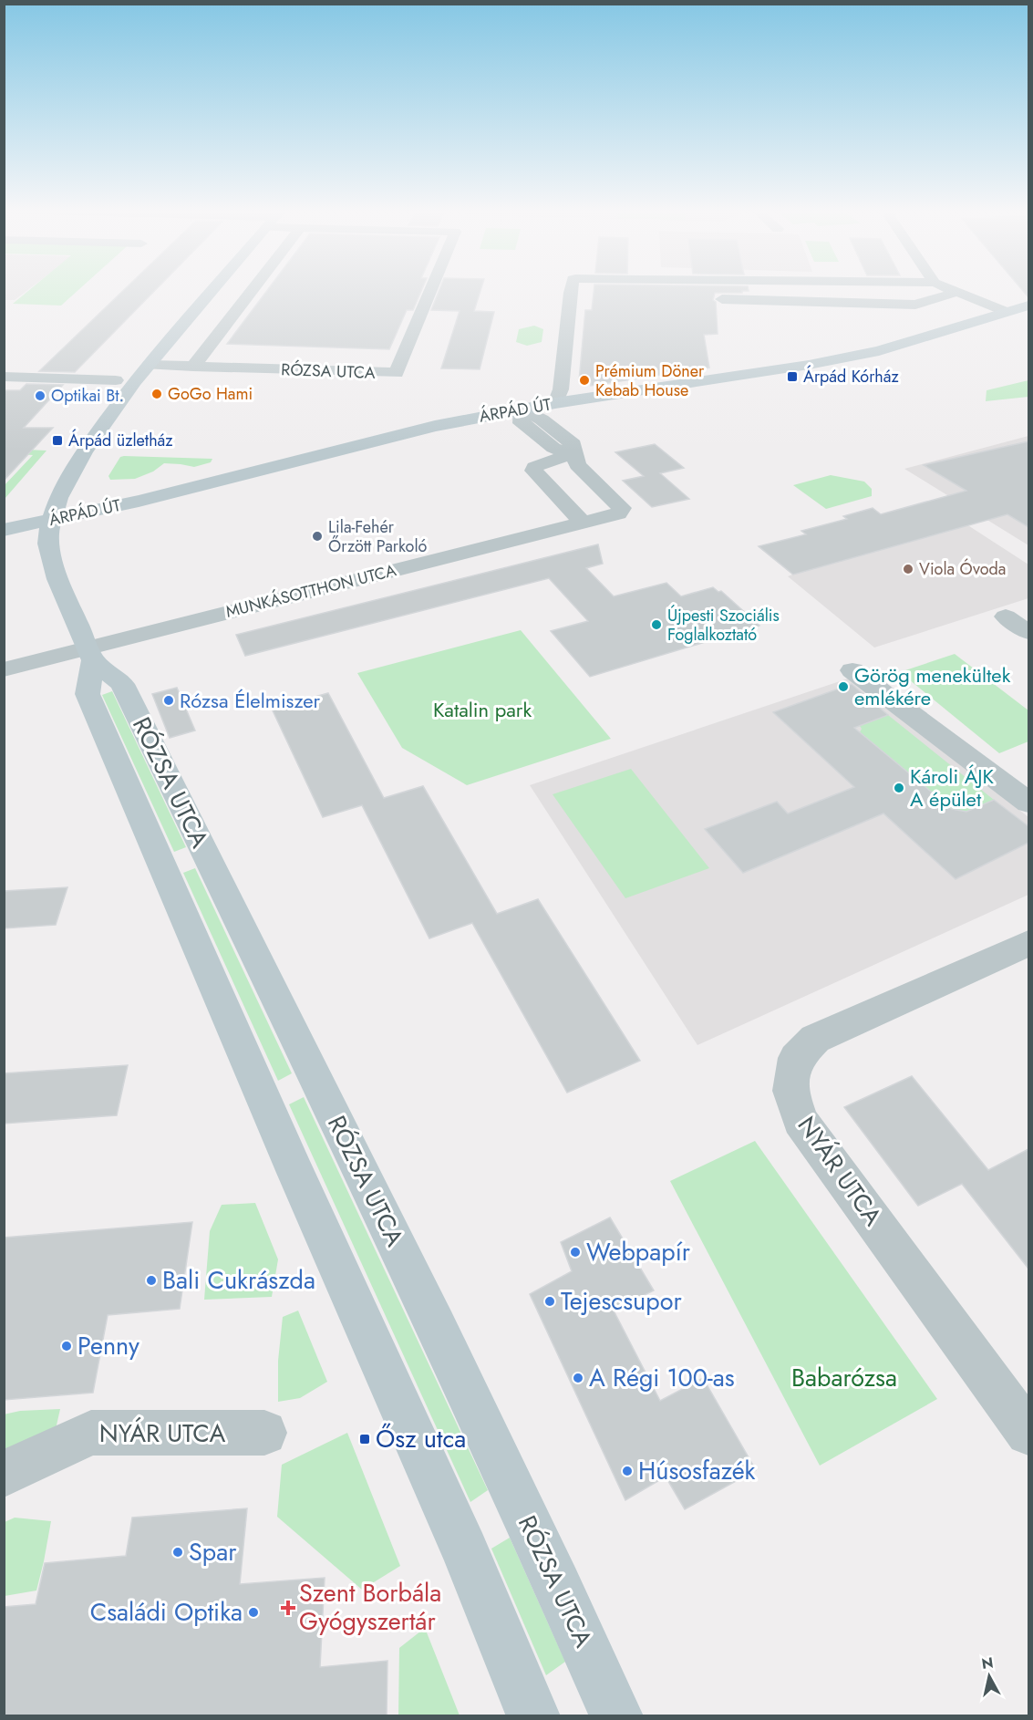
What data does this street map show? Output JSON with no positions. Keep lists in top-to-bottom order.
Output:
{
  "streets": {
    "street": [
      "RÓZSA UTCA",
      "ÁRPÁD ÚT",
      "MUNKÁSOTTHON UTCA",
      "NYÁR UTCA"
    ]
  },
  "crossings": [
    ["RÓZSA UTCA", "ÁRPÁD ÚT"],
    ["RÓZSA UTCA", "MUNKÁSOTTHON UTCA"]
  ],
  "parks": ["Katalin park", "Babarózsa"],
  "places": {
    "transit": ["Árpád Kórház", "Árpád üzletház", "Ősz utca"],
    "other": [
      "Prémium Döner Kebab House",
      "GoGo Hami",
      "Optikai Bt.",
      "Lila-Fehér Őrzött Parkoló",
      "Viola Óvoda",
      "Újpesti Szociális Foglalkoztató",
      "Görög menekültek emlékére",
      "Rózsa Élelmiszer",
      "Károli ÁJK A épület",
      "Webpapír",
      "Bali Cukrászda",
      "Tejescsupor",
      "Penny",
      "A Régi 100-as",
      "Húsosfazék",
      "Spar",
      "Családi Optika"
    ],
    "health": ["Szent Borbála Gyógyszertár"]
  },
  "north": "top"
}
